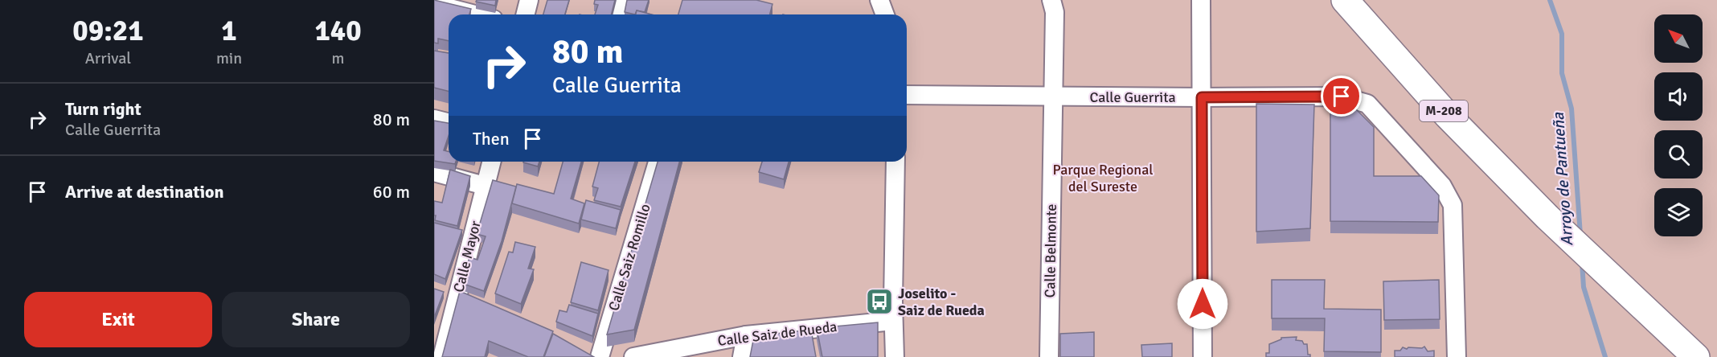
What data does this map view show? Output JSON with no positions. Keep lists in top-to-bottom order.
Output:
{
  "streets": {
    "main road": ["M-208"],
    "street": [
      "Calle Guerrita",
      "Calle Belmonte",
      "Calle Mayor",
      "Calle Saiz Romillo",
      "Calle Saiz de Rueda"
    ]
  },
  "crossings": [
    ["Calle Guerrita", "Calle Belmonte"]
  ],
  "water": ["Arroyo de Pantueña"],
  "parks": ["Parque Regional del Sureste"],
  "places": {
    "bus stop": ["Joselito - Saiz de Rueda"]
  },
  "north": "top left",
  "page": {
    "eta": [
      "09:21",
      "Arrival",
      "1",
      "min",
      "140",
      "m"
    ],
    "turn": ["80 m", "Calle Guerrita"],
    "list": [
      {
        "name": "Turn right",
        "note": "Calle Guerrita",
        "value": "80 m"
      },
      {
        "name": "Arrive at destination",
        "value": "60 m"
      }
    ],
    "then": "Then",
    "buttons": ["Exit", "Share"]
  }
}
